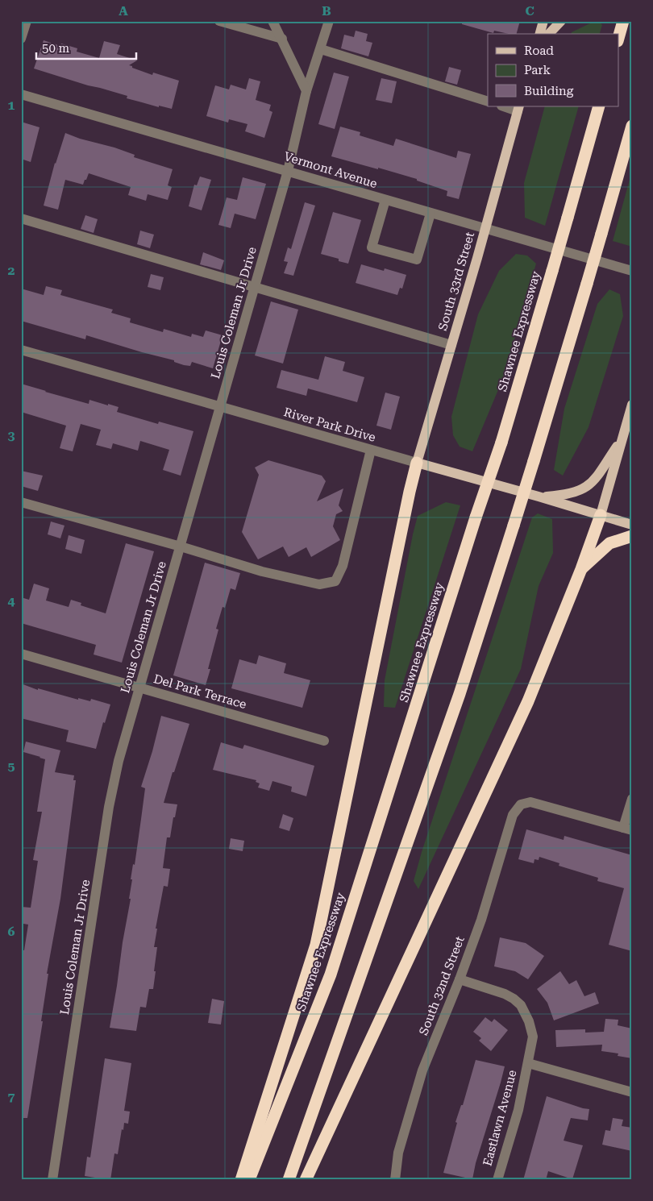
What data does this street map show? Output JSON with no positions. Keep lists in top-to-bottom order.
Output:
{
  "streets": {
    "highway": ["Shawnee Expressway"],
    "main road": ["South 33rd Street", "River Park Drive"],
    "street": [
      "Vermont Avenue",
      "Louis Coleman Jr Drive",
      "Del Park Terrace",
      "South 32nd Street",
      "Eastlawn Avenue"
    ]
  },
  "crossings": [
    ["Vermont Avenue", "South 33rd Street"],
    ["Vermont Avenue", "Louis Coleman Jr Drive"],
    ["South 33rd Street", "River Park Drive"],
    ["Louis Coleman Jr Drive", "River Park Drive"],
    ["Louis Coleman Jr Drive", "Del Park Terrace"],
    ["South 32nd Street", "Eastlawn Avenue"]
  ],
  "legend": ["Road", "Park", "Building"],
  "scale_bar": "50 m",
  "grid": {
    "columns": ["A", "B", "C"],
    "rows": [
      "1",
      "2",
      "3",
      "4",
      "5",
      "6",
      "7"
    ]
  }
}
